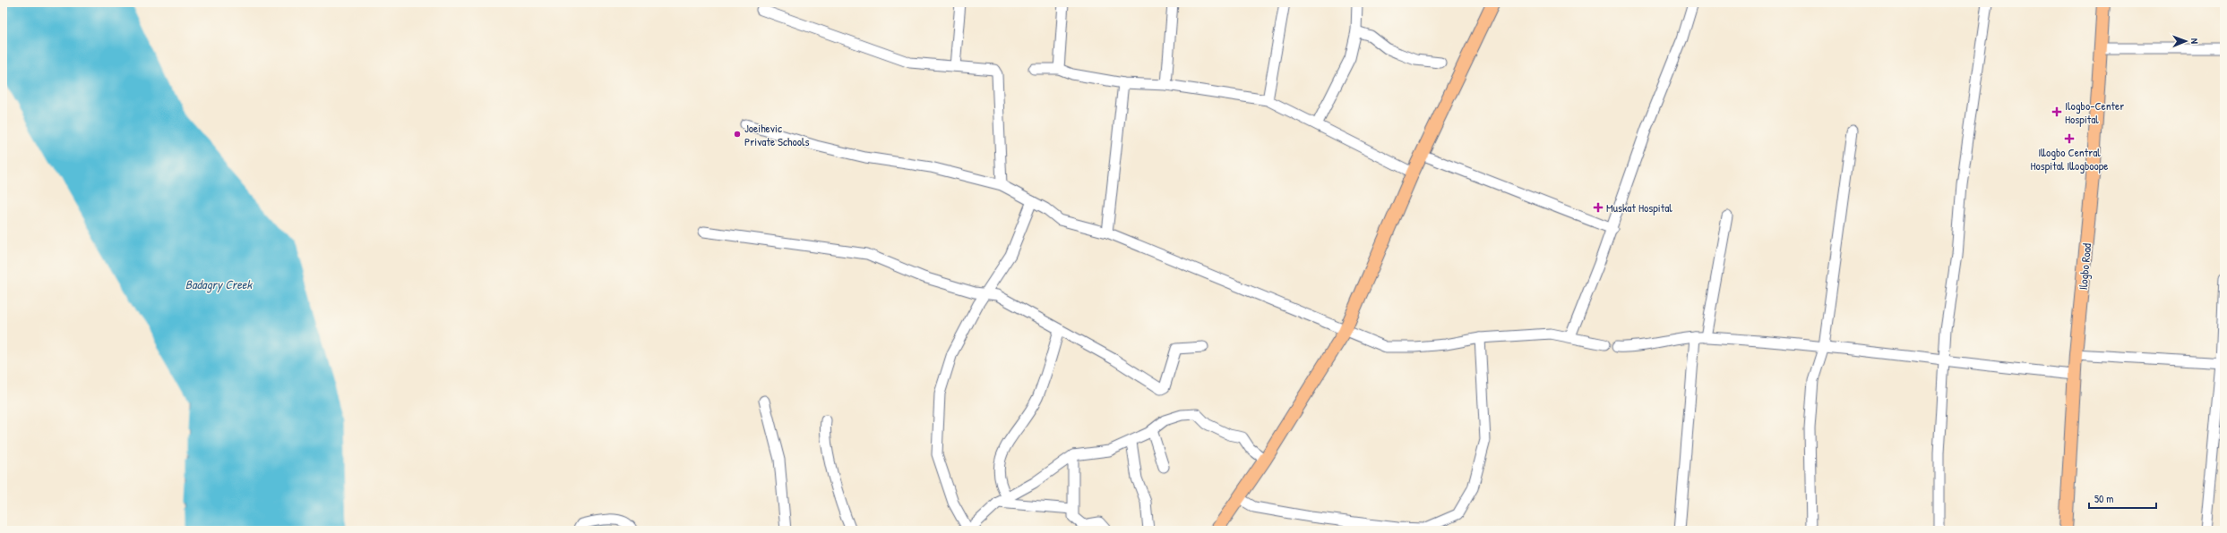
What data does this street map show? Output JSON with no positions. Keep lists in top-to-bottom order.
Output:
{
  "streets": {
    "main road": ["Ilogbo Road"]
  },
  "water": ["Badagry Creek"],
  "places": {
    "health": ["Ilogbo-Center Hospital", "Illogbo Central Hospital Illogboope", "Muskat Hospital"],
    "other": ["Joeihevic Private Schools"]
  },
  "scale_bar": "50 m",
  "north": "right"
}
